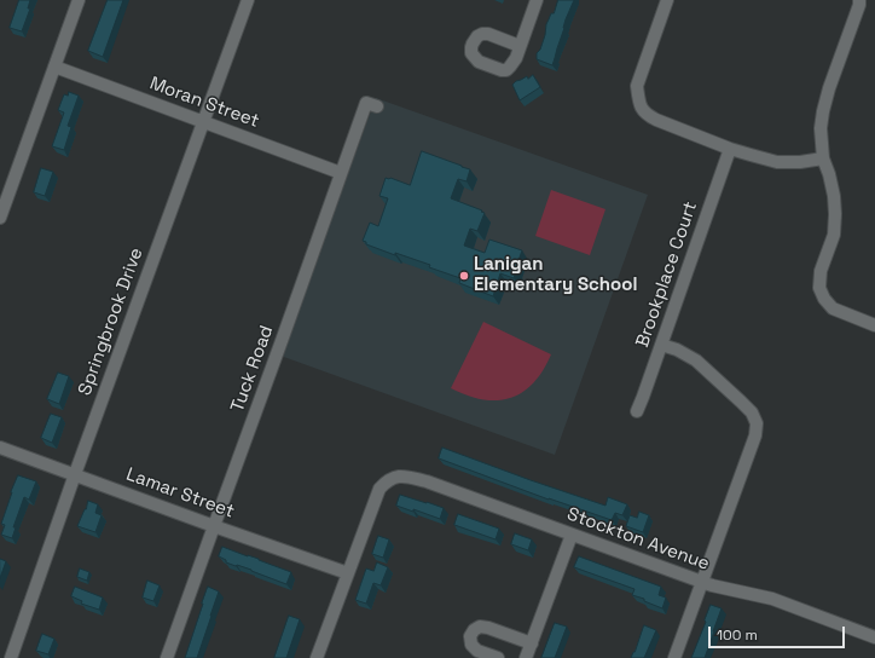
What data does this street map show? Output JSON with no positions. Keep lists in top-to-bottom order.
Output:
{
  "streets": {
    "street": [
      "Moran Street",
      "Brookplace Court",
      "Springbrook Drive",
      "Tuck Road",
      "Lamar Street",
      "Stockton Avenue"
    ]
  },
  "crossings": [
    ["Moran Street", "Springbrook Drive"],
    ["Moran Street", "Tuck Road"],
    ["Springbrook Drive", "Lamar Street"],
    ["Tuck Road", "Lamar Street"],
    ["Lamar Street", "Stockton Avenue"]
  ],
  "places": ["Lanigan Elementary School"],
  "scale_bar": "100 m"
}
